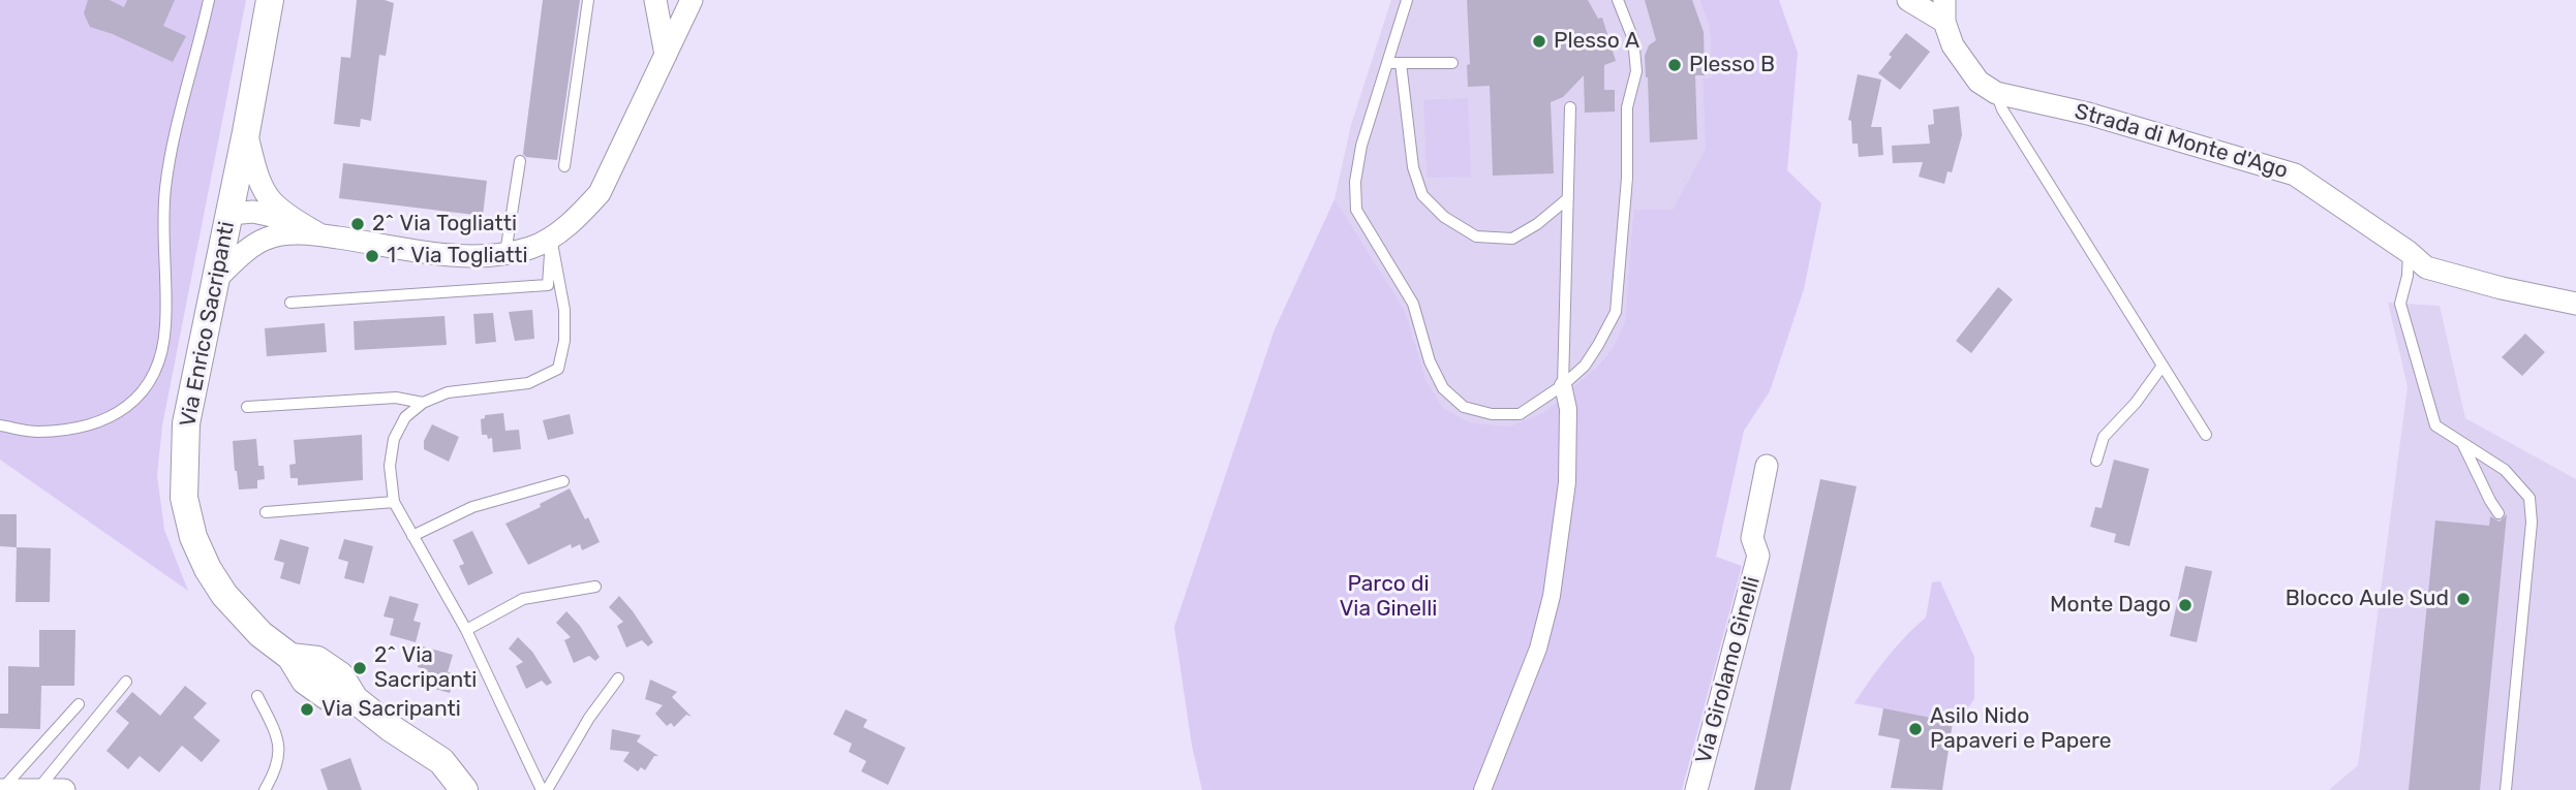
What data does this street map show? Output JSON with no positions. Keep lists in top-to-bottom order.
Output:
{
  "streets": {
    "street": ["Strada di Monte d'Ago", "Via Enrico Sacripanti", "Via Girolamo Ginelli"]
  },
  "parks": ["Parco di Via Ginelli"],
  "places": [
    "Plesso A",
    "Plesso B",
    "2^ Via Togliatti",
    "1^ Via Togliatti",
    "Blocco Aule Sud",
    "Monte Dago",
    "2^ Via Sacripanti",
    "Via Sacripanti",
    "Asilo Nido Papaveri e Papere"
  ]
}
